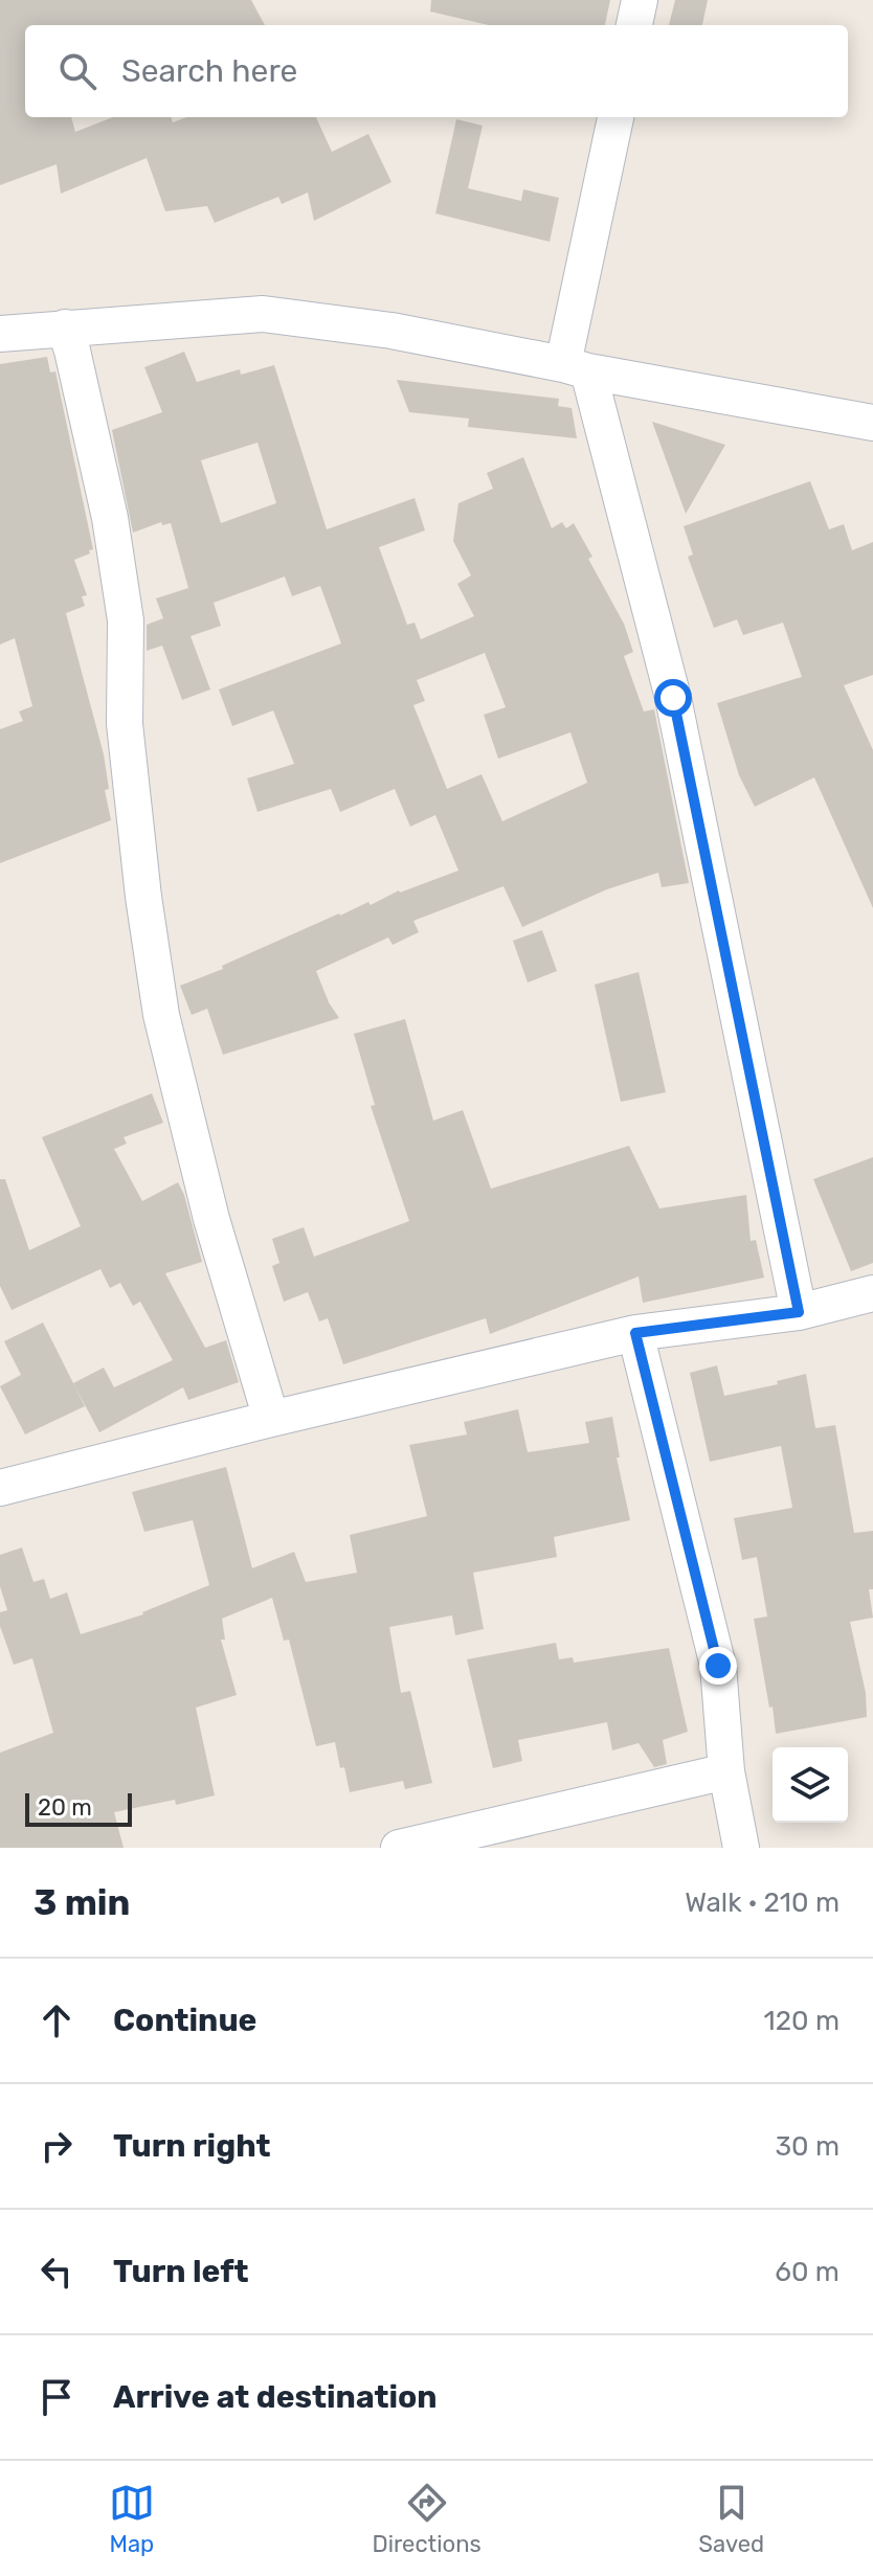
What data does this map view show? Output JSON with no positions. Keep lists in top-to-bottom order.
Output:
{
  "scale_bar": "20 m",
  "page": {
    "search": "Search here",
    "scale": "20 m",
    "heading": ["3 min", "Walk · 210 m"],
    "list": [
      ["Continue", "120 m"],
      ["Turn right", "30 m"],
      ["Turn left", "60 m"],
      "Arrive at destination"
    ],
    "nav": ["Map", "Directions", "Saved"]
  }
}
